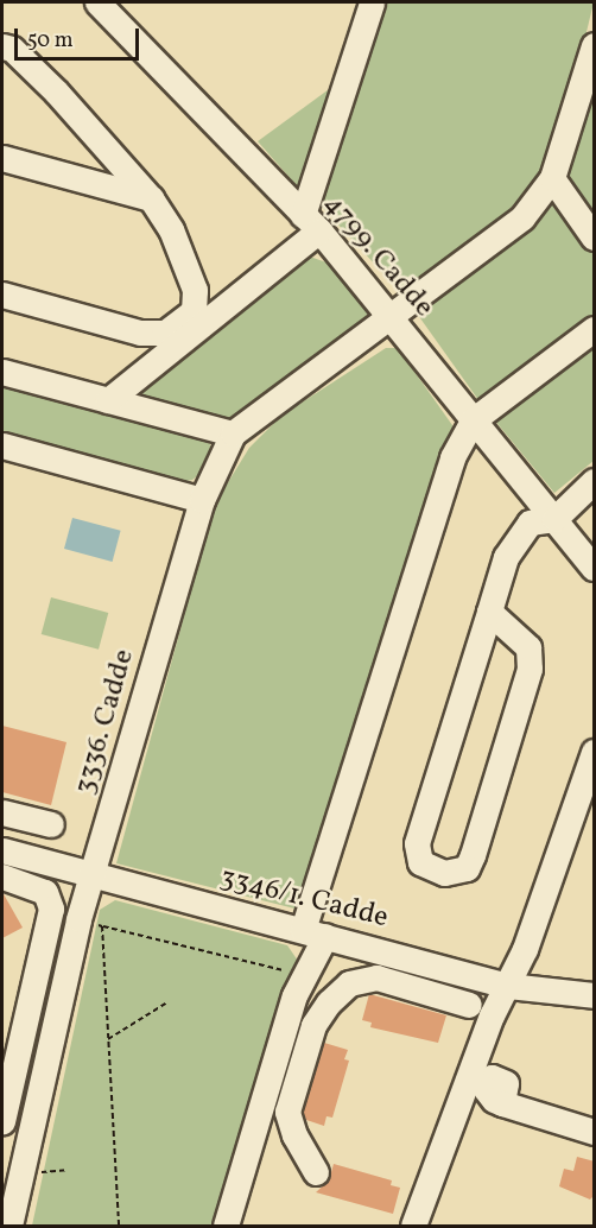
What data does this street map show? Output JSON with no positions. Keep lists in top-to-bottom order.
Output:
{
  "streets": {
    "street": ["4799. Cadde", "3336. Cadde", "3346/1. Cadde"]
  },
  "crossings": [
    ["4799. Cadde", "3336. Cadde"],
    ["3336. Cadde", "3346/1. Cadde"]
  ],
  "scale_bar": "50 m"
}
